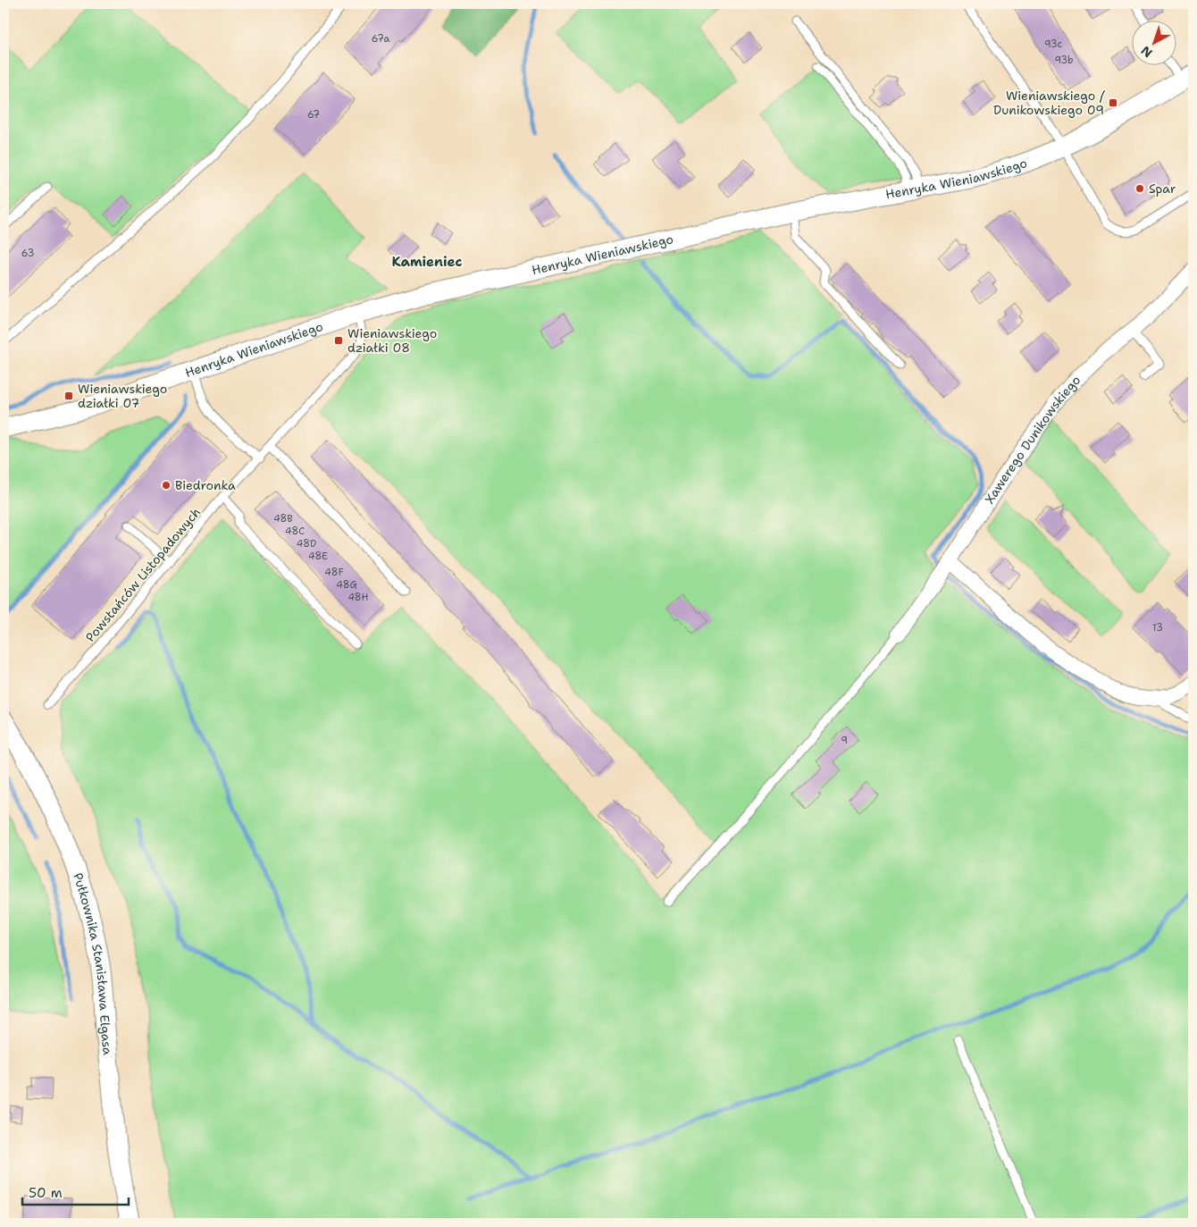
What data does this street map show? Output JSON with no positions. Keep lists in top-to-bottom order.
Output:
{
  "streets": {
    "street": ["Henryka Wieniawskiego", "Xawerego Dunikowskiego", "Pułkownika Stanisława Elgasa"],
    "lane": ["Powstańców Listopadowych"]
  },
  "crossings": [
    ["Henryka Wieniawskiego", "Powstańców Listopadowych"]
  ],
  "districts": ["Kamieniec"],
  "places": {
    "transit": ["Wieniawskiego / Dunikowskiego 09", "Wieniawskiego działki 08", "Wieniawskiego działki 07"],
    "other": ["Spar", "Biedronka"]
  },
  "house_numbers": [
    "67a",
    "93c",
    "93b",
    "67",
    "63",
    "48B",
    "48C",
    "48D",
    "48E",
    "48F",
    "48G",
    "48H",
    "13",
    "9"
  ],
  "scale_bar": "50 m",
  "north": "bottom left"
}
